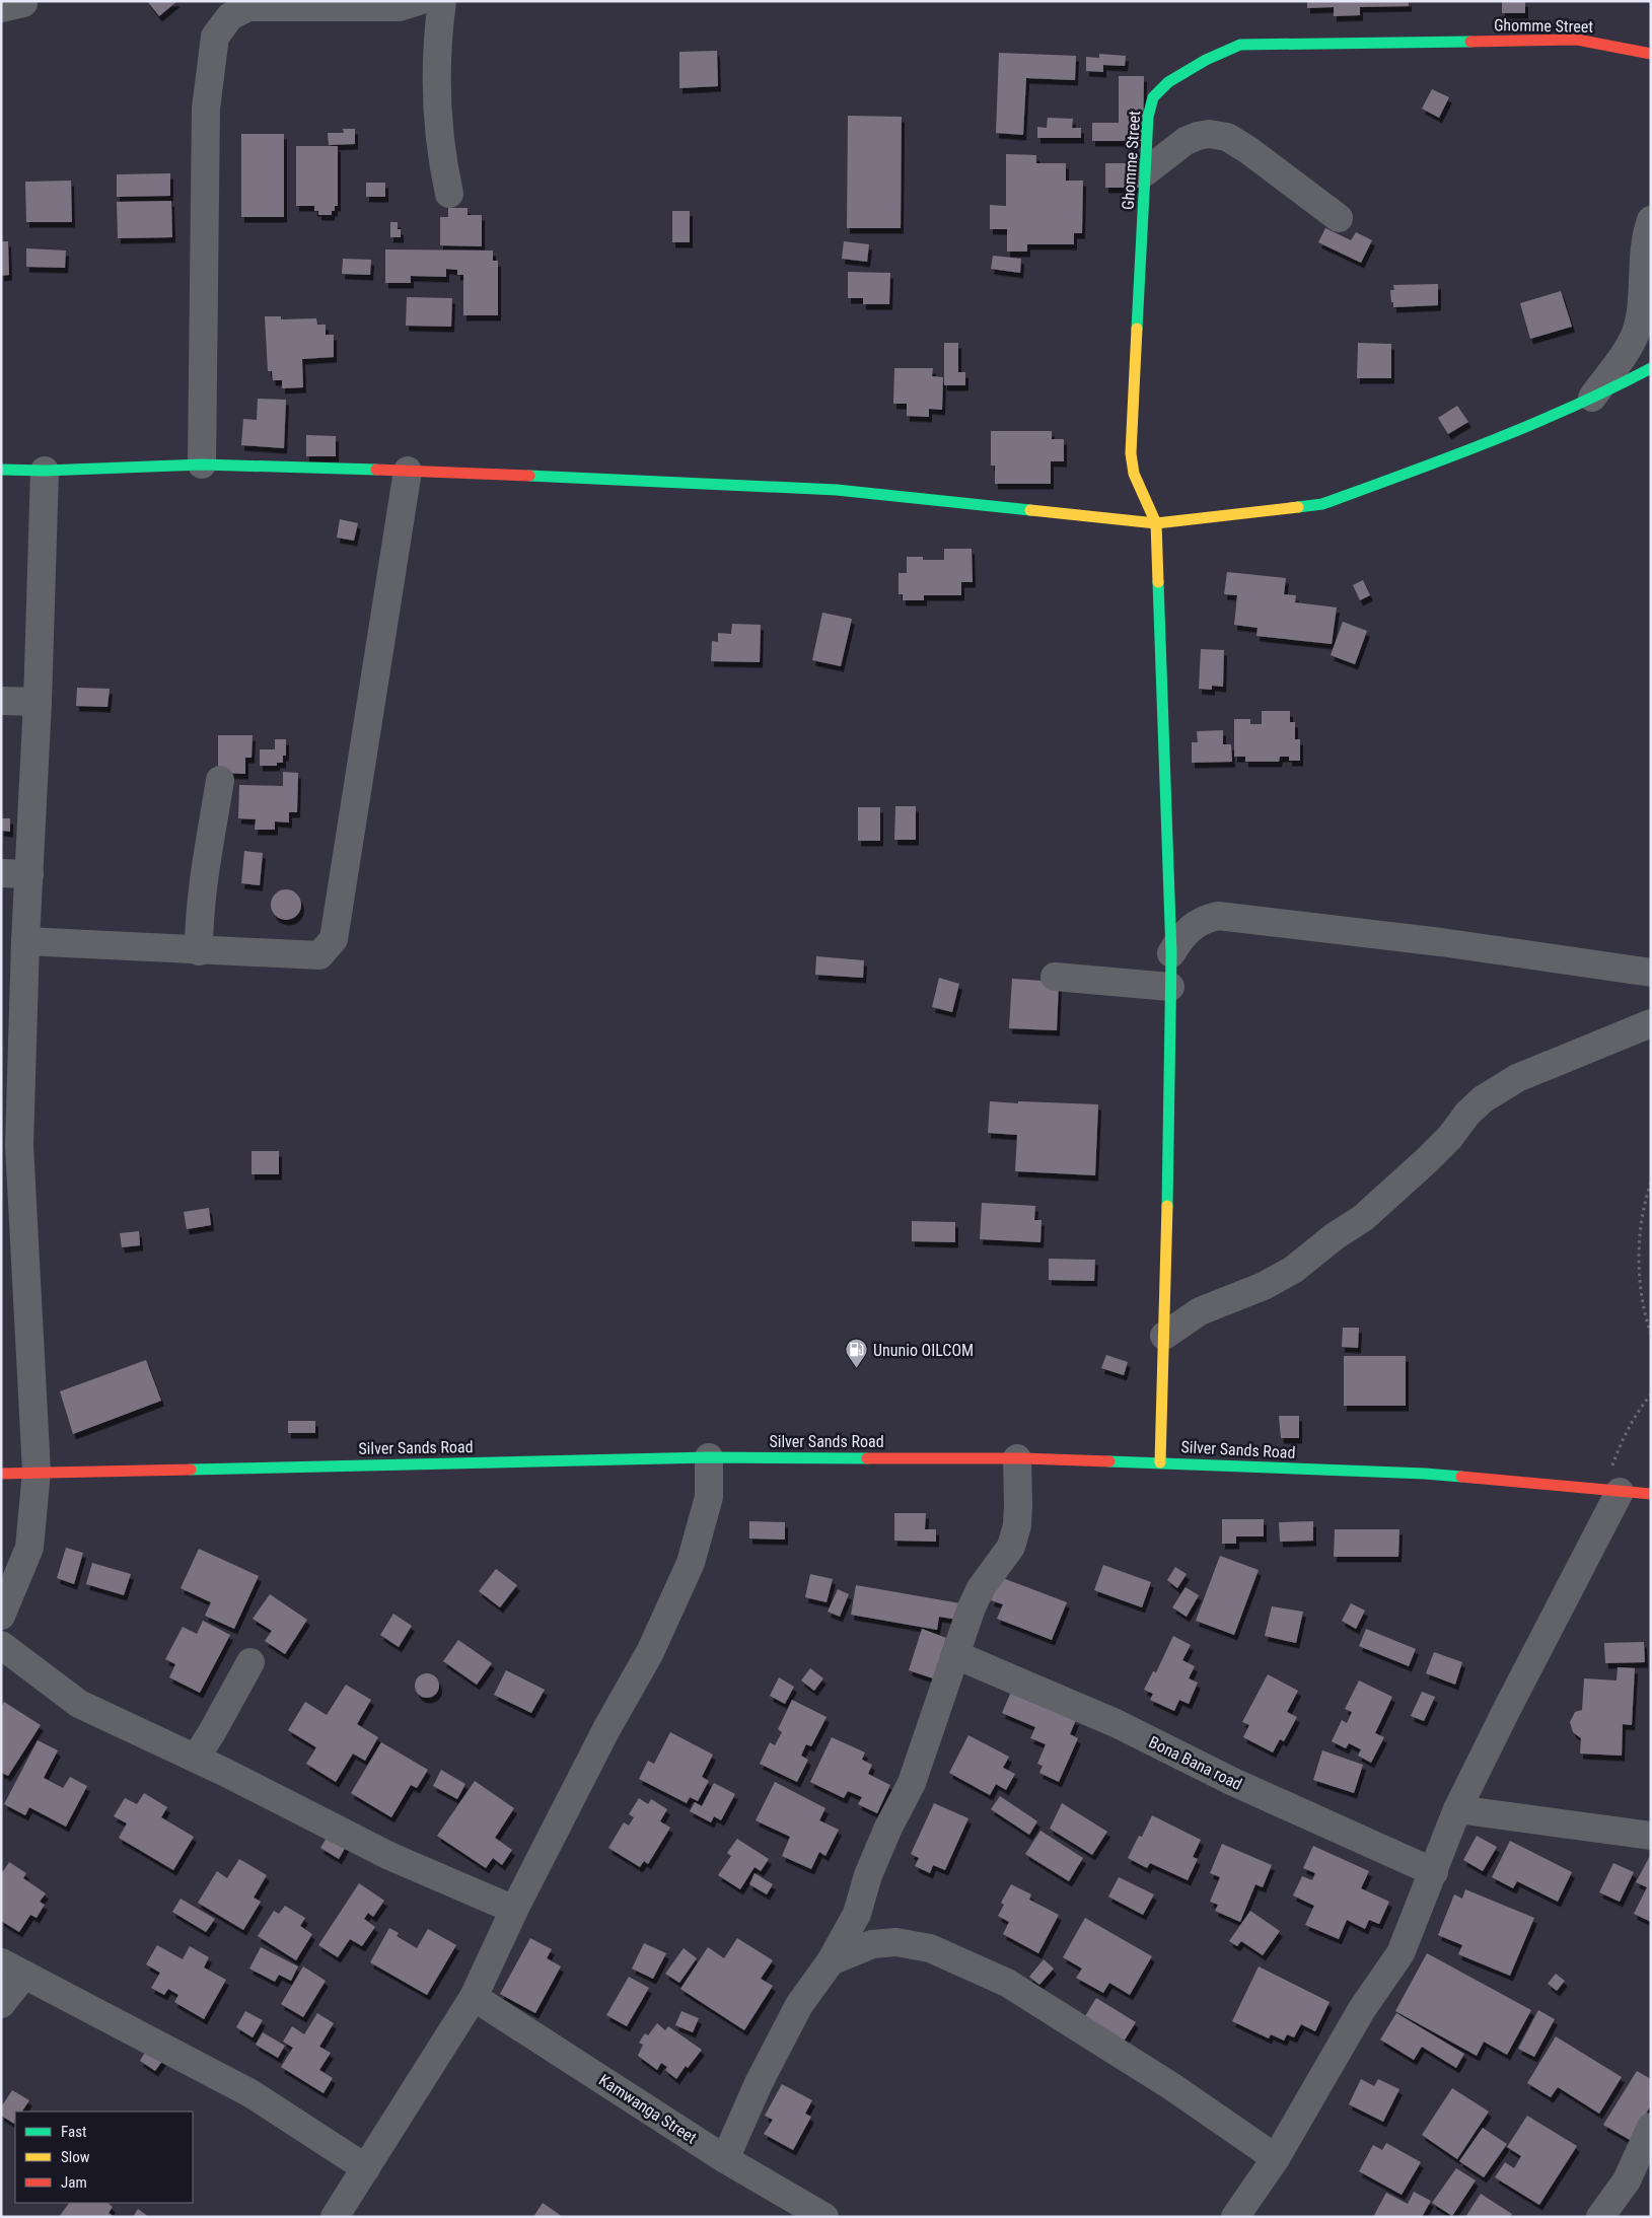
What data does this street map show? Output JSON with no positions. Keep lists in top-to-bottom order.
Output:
{
  "streets": {
    "street": [
      "Ghomme Street",
      "Silver Sands Road",
      "Bona Bana road",
      "Kamwanga Street"
    ]
  },
  "places": {
    "fuel station": ["Ununio OILCOM"]
  },
  "legend": ["Fast", "Slow", "Jam"]
}
